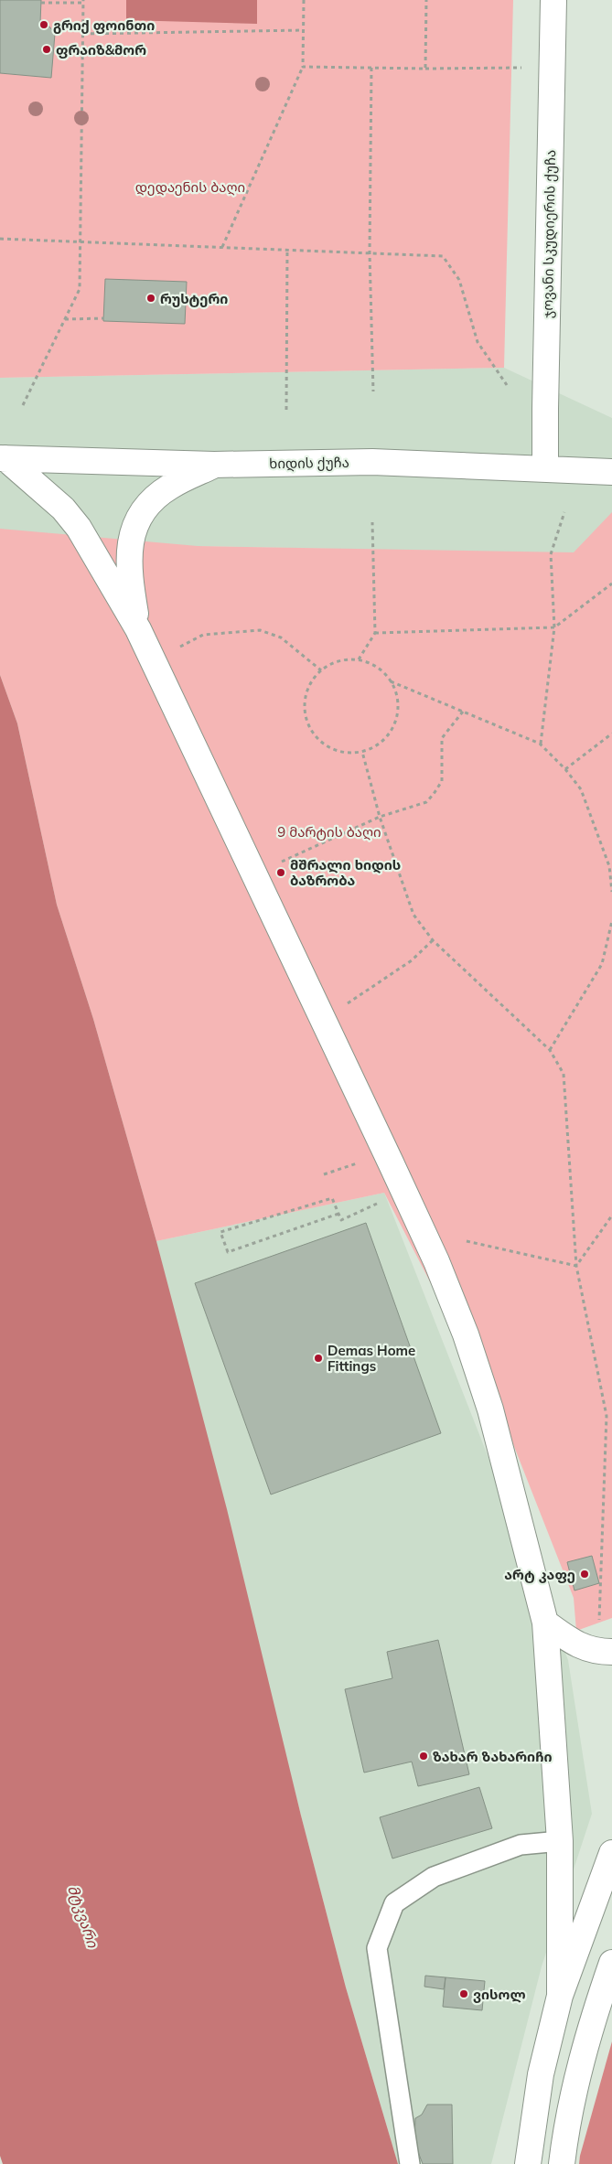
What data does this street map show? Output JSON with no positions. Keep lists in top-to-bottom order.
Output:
{
  "streets": {
    "main road": ["ჯოვანი სკუდიერის ქუჩა", "ხიდის ქუჩა"]
  },
  "crossings": [
    ["ჯოვანი სკუდიერის ქუჩა", "ხიდის ქუჩა"]
  ],
  "water": ["მტკვარი"],
  "parks": ["დედაენის ბაღი", "9 მარტის ბაღი"],
  "places": [
    "გრიქ ფოინთი",
    "ფრაიზ&მორ",
    "რუსტერი",
    "მშრალი ხიდის ბაზრობა",
    "Demas Home Fittings",
    "არტ კაფე",
    "ზახარ ზახარიჩი",
    "ვისოლ"
  ]
}
